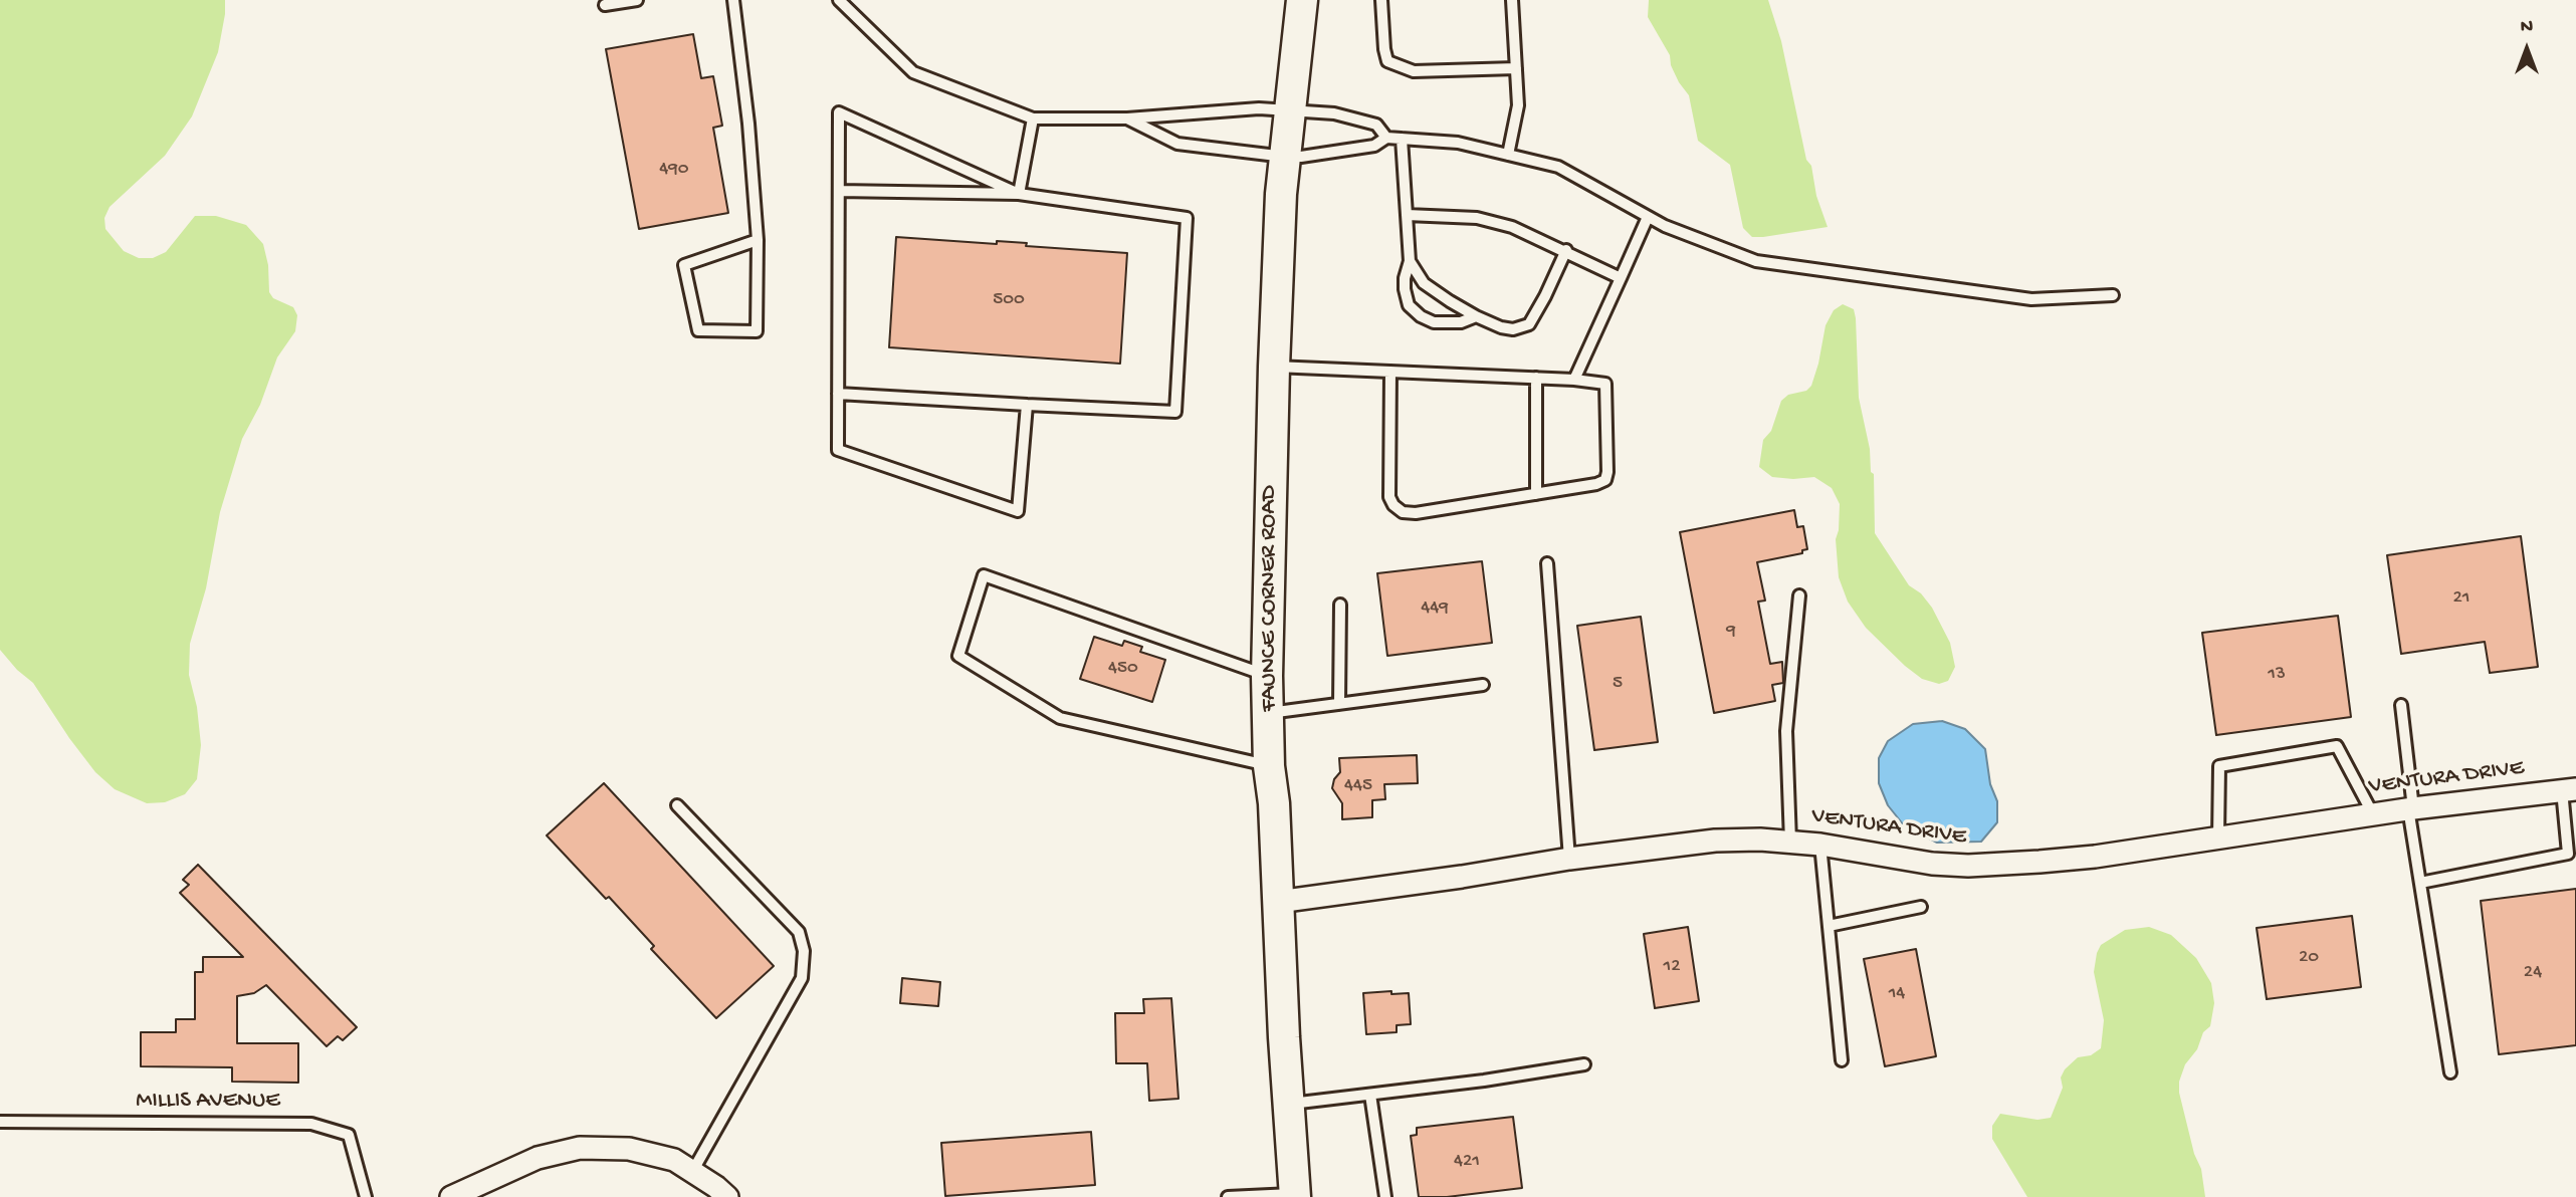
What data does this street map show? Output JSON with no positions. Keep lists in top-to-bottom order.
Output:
{
  "streets": {
    "main road": ["FAUNCE CORNER ROAD"],
    "street": ["VENTURA DRIVE"],
    "lane": ["MILLIS AVENUE"]
  },
  "crossings": [
    ["FAUNCE CORNER ROAD", "VENTURA DRIVE"]
  ],
  "house_numbers": [
    "490",
    "500",
    "21",
    "449",
    "9",
    "450",
    "13",
    "5",
    "445",
    "20",
    "12",
    "24",
    "14",
    "421"
  ],
  "north": "top"
}
